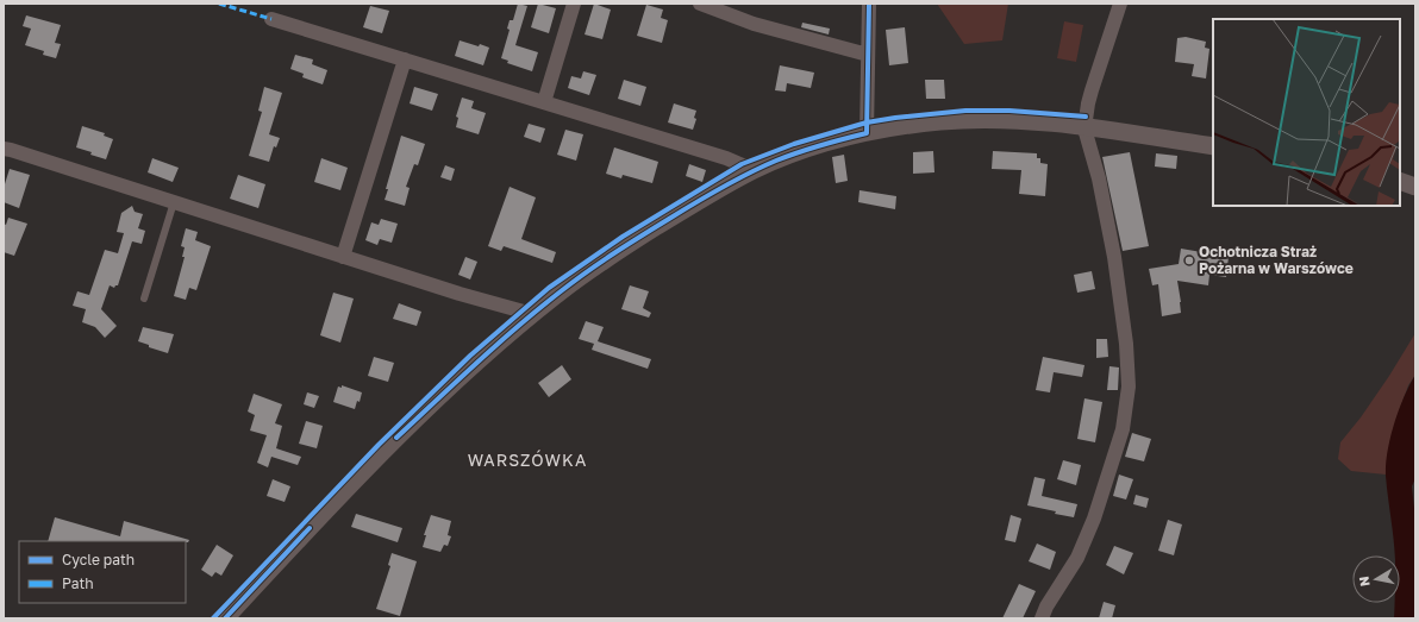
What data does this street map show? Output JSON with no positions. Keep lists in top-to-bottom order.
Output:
{
  "districts": ["WARSZÓWKA"],
  "places": ["Ochotnicza Straż Pożarna w Warszówce"],
  "legend": ["Cycle path", "Path"],
  "north": "left"
}
